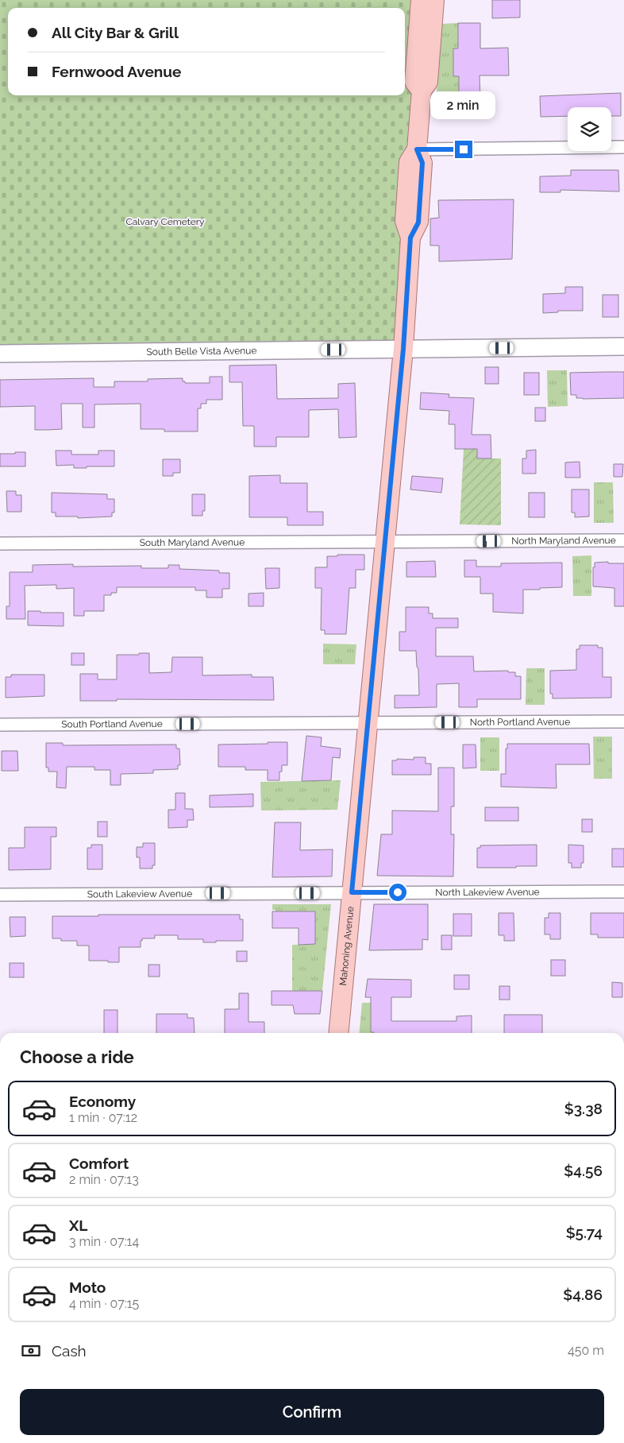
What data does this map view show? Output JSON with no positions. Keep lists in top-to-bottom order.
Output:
{
  "streets": {
    "main road": ["Mahoning Avenue"],
    "street": [
      "South Belle Vista Avenue",
      "North Maryland Avenue",
      "South Maryland Avenue",
      "North Portland Avenue",
      "South Portland Avenue",
      "North Lakeview Avenue",
      "South Lakeview Avenue"
    ]
  },
  "crossings": [
    ["South Belle Vista Avenue", "Mahoning Avenue"],
    ["North Maryland Avenue", "South Maryland Avenue"],
    ["North Maryland Avenue", "Mahoning Avenue"],
    ["South Maryland Avenue", "Mahoning Avenue"],
    ["North Portland Avenue", "South Portland Avenue"],
    ["North Portland Avenue", "Mahoning Avenue"],
    ["South Portland Avenue", "Mahoning Avenue"],
    ["North Lakeview Avenue", "South Lakeview Avenue"],
    ["North Lakeview Avenue", "Mahoning Avenue"],
    ["South Lakeview Avenue", "Mahoning Avenue"]
  ],
  "parks": ["Calvary Cemetery"],
  "page": {
    "banner": ["All City Bar & Grill", "Fernwood Avenue"],
    "bubble": "2 min",
    "heading": "Choose a ride",
    "list": [
      {
        "name": "Economy",
        "note": "1 min · 07:12",
        "value": "$3.38"
      },
      {
        "name": "Comfort",
        "note": "2 min · 07:13",
        "value": "$4.56"
      },
      {
        "name": "XL",
        "note": "3 min · 07:14",
        "value": "$5.74"
      },
      {
        "name": "Moto",
        "note": "4 min · 07:15",
        "value": "$4.86"
      }
    ],
    "pay": ["Cash", "450 m"],
    "buttons": "Confirm"
  }
}
